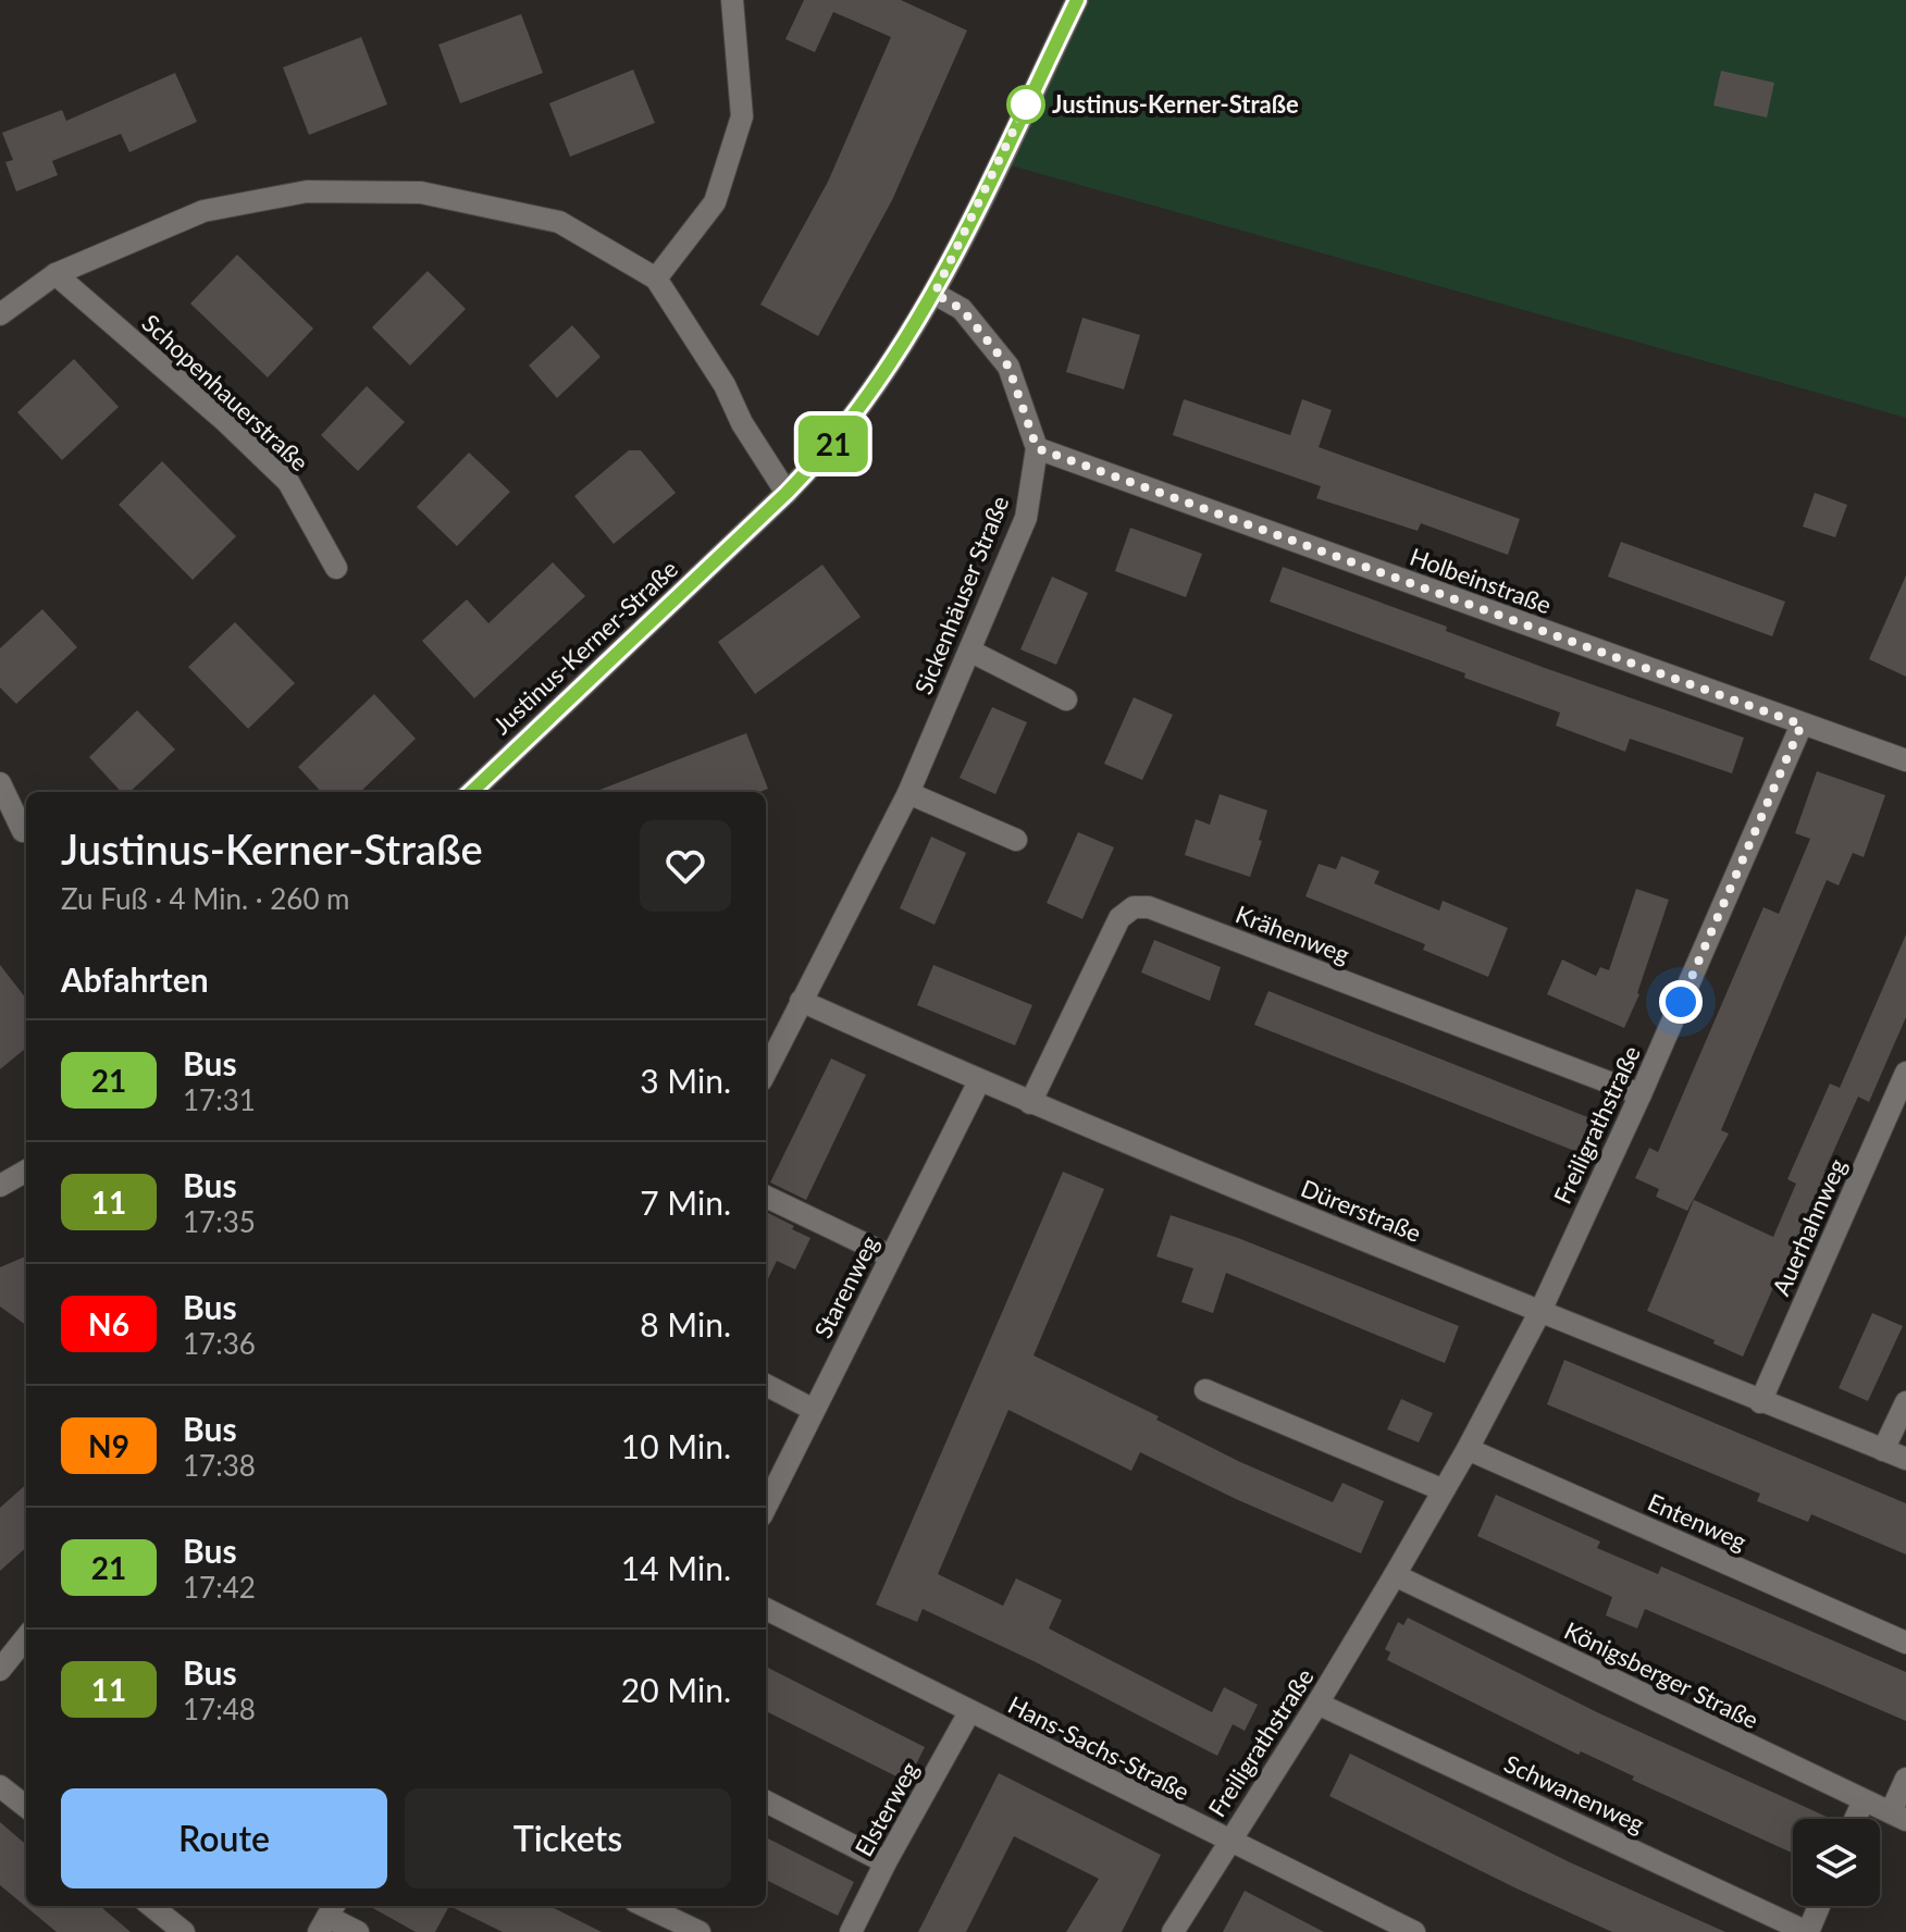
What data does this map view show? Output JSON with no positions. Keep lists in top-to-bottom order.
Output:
{
  "streets": {
    "street": [
      "Schopenhauerstraße",
      "Holbeinstraße",
      "Sickenhäuser Straße",
      "Justinus-Kerner-Straße",
      "Krähenweg",
      "Freiligrathstraße",
      "Dürerstraße",
      "Auerhahnweg",
      "Starenweg",
      "Entenweg",
      "Königsberger Straße",
      "Hans-Sachs-Straße",
      "Schwanenweg",
      "Elsterweg"
    ]
  },
  "crossings": [
    ["Holbeinstraße", "Sickenhäuser Straße"],
    ["Holbeinstraße", "Freiligrathstraße"],
    ["Sickenhäuser Straße", "Justinus-Kerner-Straße"],
    ["Sickenhäuser Straße", "Dürerstraße"],
    ["Krähenweg", "Freiligrathstraße"],
    ["Krähenweg", "Dürerstraße"],
    ["Freiligrathstraße", "Dürerstraße"],
    ["Freiligrathstraße", "Entenweg"],
    ["Freiligrathstraße", "Königsberger Straße"],
    ["Freiligrathstraße", "Hans-Sachs-Straße"],
    ["Freiligrathstraße", "Schwanenweg"],
    ["Dürerstraße", "Auerhahnweg"],
    ["Dürerstraße", "Starenweg"],
    ["Hans-Sachs-Straße", "Elsterweg"]
  ],
  "places": ["Justinus-Kerner-Straße"],
  "lines": ["bus line 21"],
  "page": {
    "on_map": "21",
    "heading": [
      ["Justinus-Kerner-Straße", "Zu Fuß · 4 Min. · 260 m"],
      "Abfahrten"
    ],
    "list": [
      {
        "mark": "21",
        "name": "Bus",
        "note": "17:31",
        "value": "3 Min."
      },
      {
        "mark": "11",
        "name": "Bus",
        "note": "17:35",
        "value": "7 Min."
      },
      {
        "mark": "N6",
        "name": "Bus",
        "note": "17:36",
        "value": "8 Min."
      },
      {
        "mark": "N9",
        "name": "Bus",
        "note": "17:38",
        "value": "10 Min."
      },
      {
        "mark": "21",
        "name": "Bus",
        "note": "17:42",
        "value": "14 Min."
      },
      {
        "mark": "11",
        "name": "Bus",
        "note": "17:48",
        "value": "20 Min."
      }
    ],
    "buttons": ["Route", "Tickets"]
  }
}
